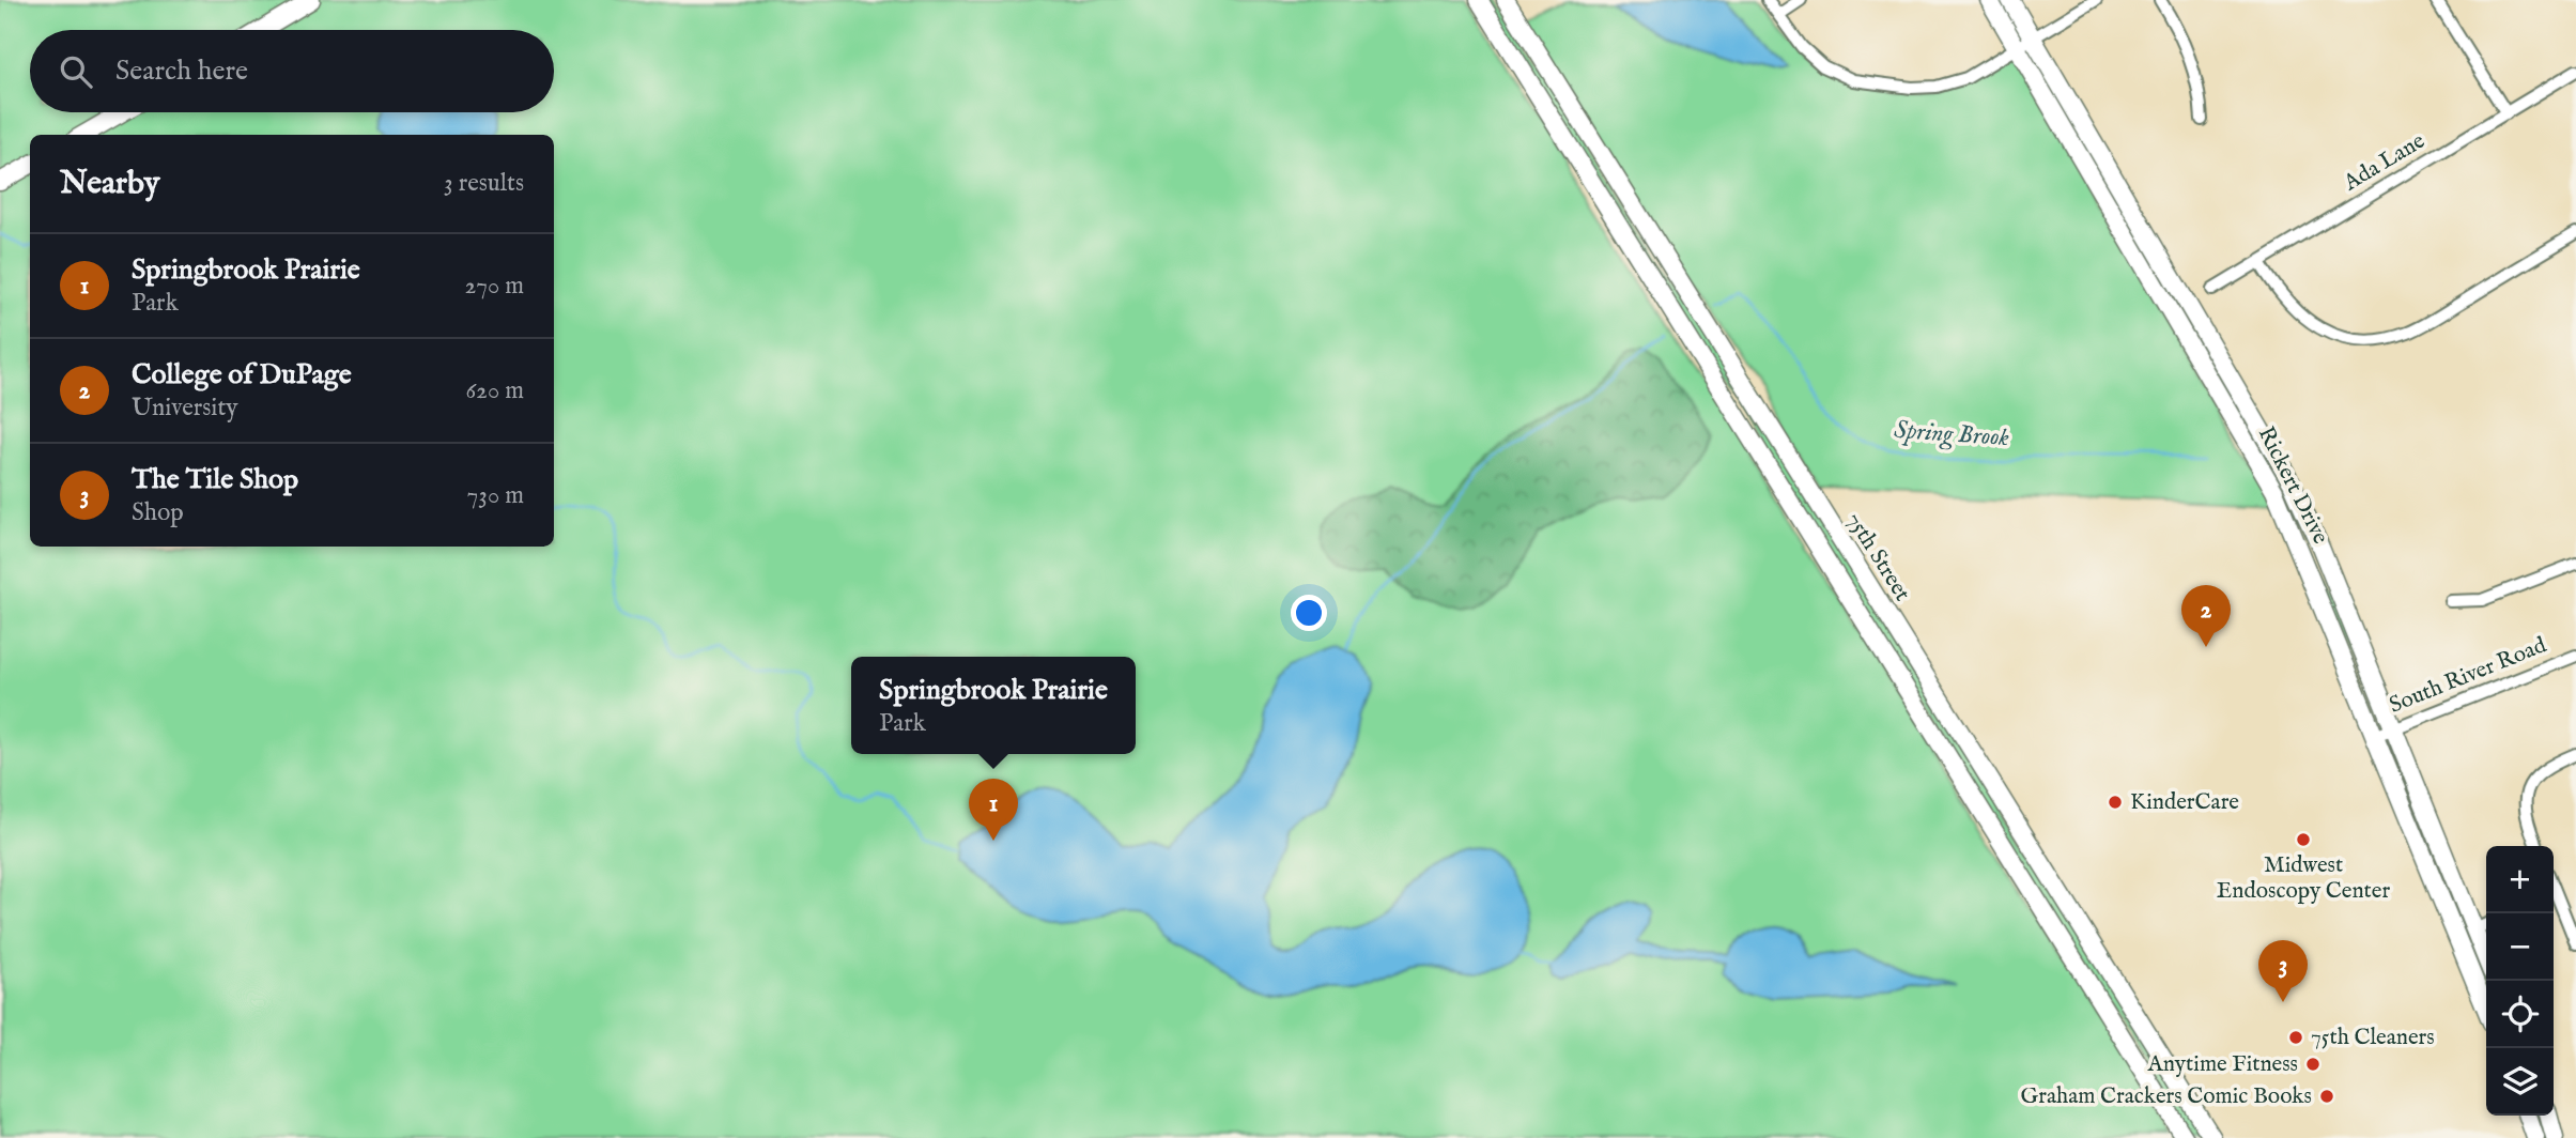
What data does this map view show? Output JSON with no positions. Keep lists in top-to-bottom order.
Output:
{
  "streets": {
    "main road": ["Rickert Drive", "75th Street"],
    "street": ["Ada Lane", "South River Road"]
  },
  "crossings": [
    ["Rickert Drive", "South River Road"]
  ],
  "water": ["Spring Brook"],
  "places": [
    "KinderCare",
    "Midwest Endoscopy Center",
    "75th Cleaners",
    "Anytime Fitness",
    "Graham Crackers Comic Books"
  ],
  "page": {
    "search": "Search here",
    "heading": ["Nearby", "3 results"],
    "list": [
      {
        "mark": "1",
        "name": "Springbrook Prairie",
        "note": "Park",
        "value": "270 m"
      },
      {
        "mark": "2",
        "name": "College of DuPage",
        "note": "University",
        "value": "620 m"
      },
      {
        "mark": "3",
        "name": "The Tile Shop",
        "note": "Shop",
        "value": "730 m"
      }
    ],
    "pins": ["2", "1", "3"],
    "popup": ["Springbrook Prairie", "Park"],
    "map_buttons": ["+", "−"]
  }
}
